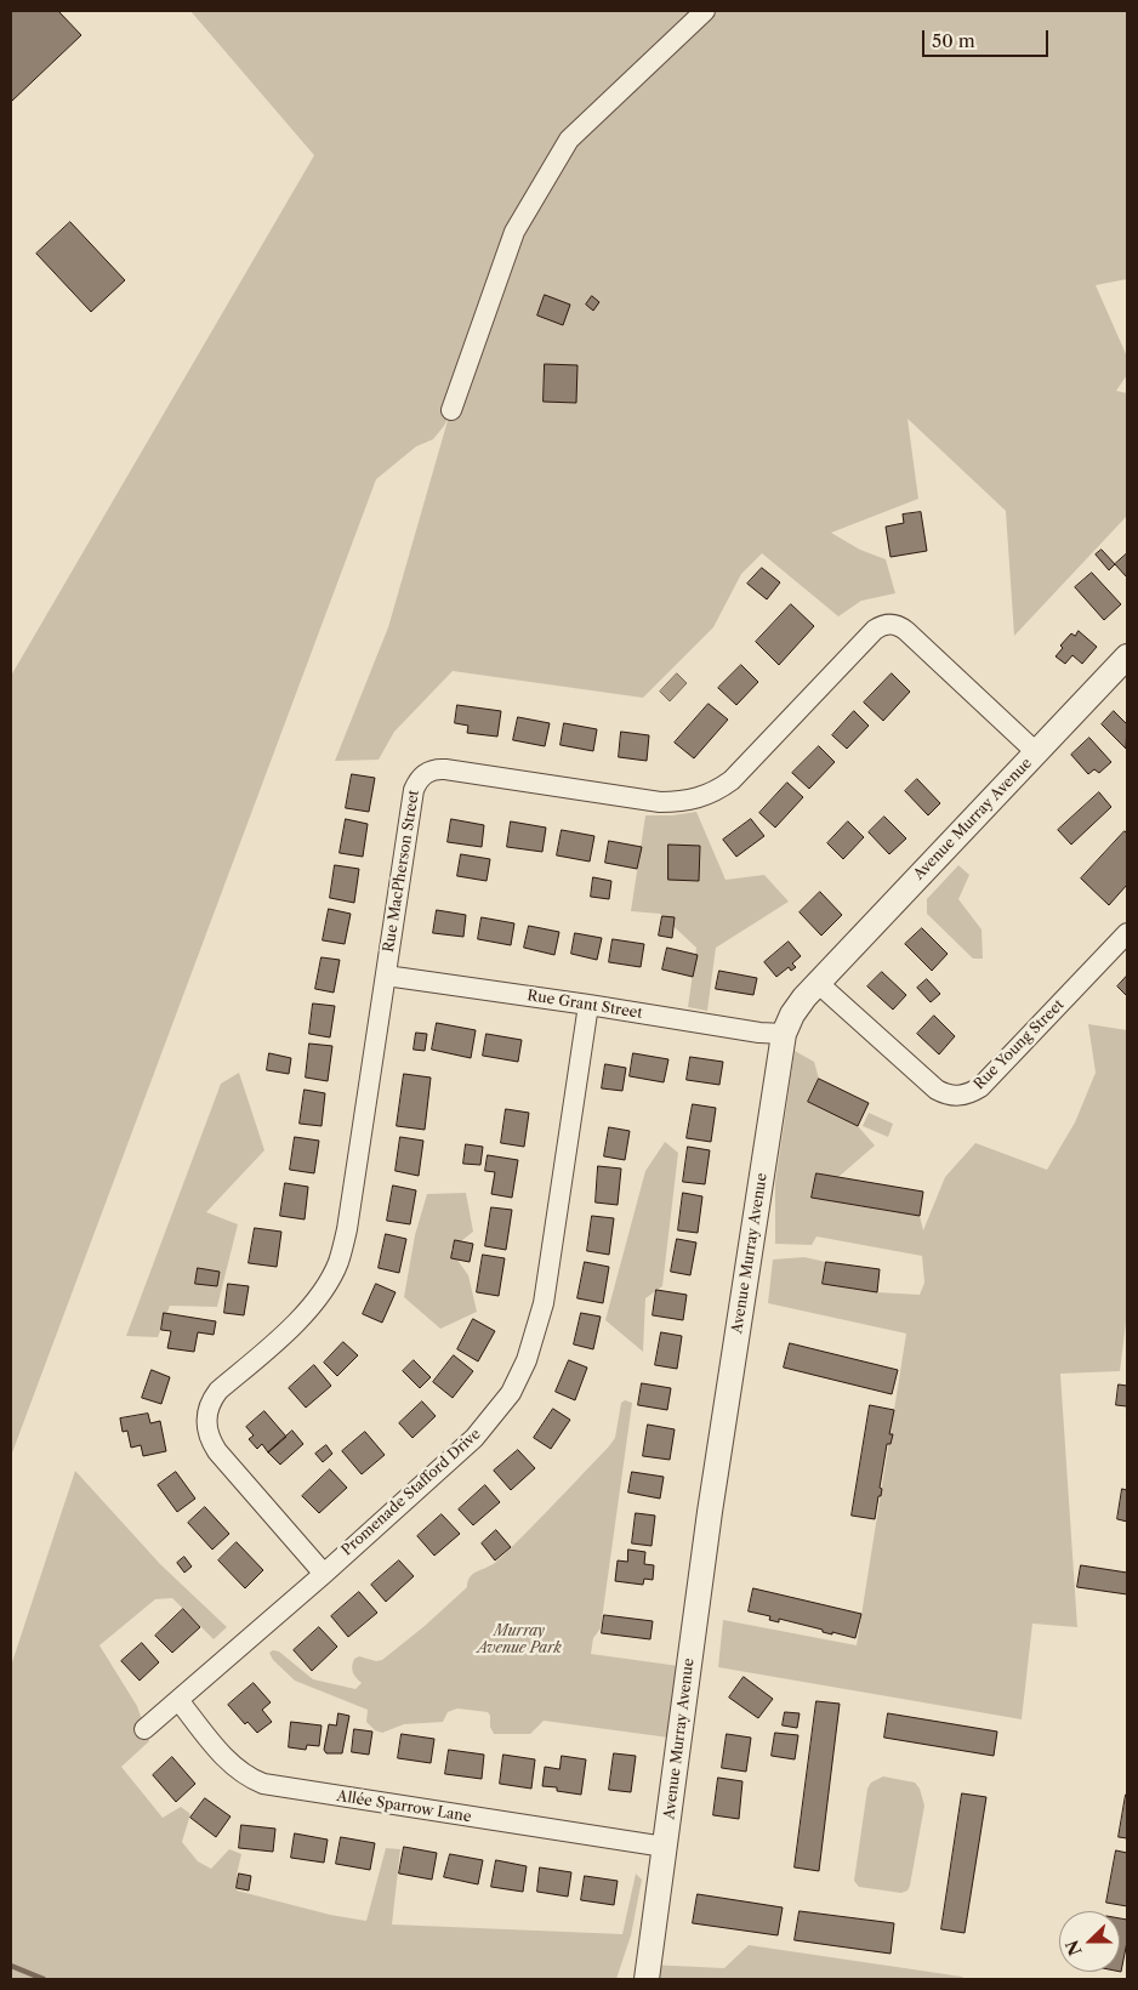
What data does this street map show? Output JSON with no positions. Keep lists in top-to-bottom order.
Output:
{
  "streets": {
    "street": [
      "Avenue Murray Avenue",
      "Rue MacPherson Street",
      "Rue Grant Street",
      "Rue Young Street",
      "Promenade Stafford Drive",
      "Allée Sparrow Lane"
    ]
  },
  "crossings": [
    ["Avenue Murray Avenue", "Rue MacPherson Street"],
    ["Avenue Murray Avenue", "Rue Grant Street"],
    ["Avenue Murray Avenue", "Rue Young Street"],
    ["Avenue Murray Avenue", "Allée Sparrow Lane"],
    ["Rue MacPherson Street", "Rue Grant Street"],
    ["Rue MacPherson Street", "Promenade Stafford Drive"],
    ["Rue Grant Street", "Promenade Stafford Drive"],
    ["Promenade Stafford Drive", "Allée Sparrow Lane"]
  ],
  "parks": ["Murray Avenue Park"],
  "scale_bar": "50 m",
  "north": "left"
}
